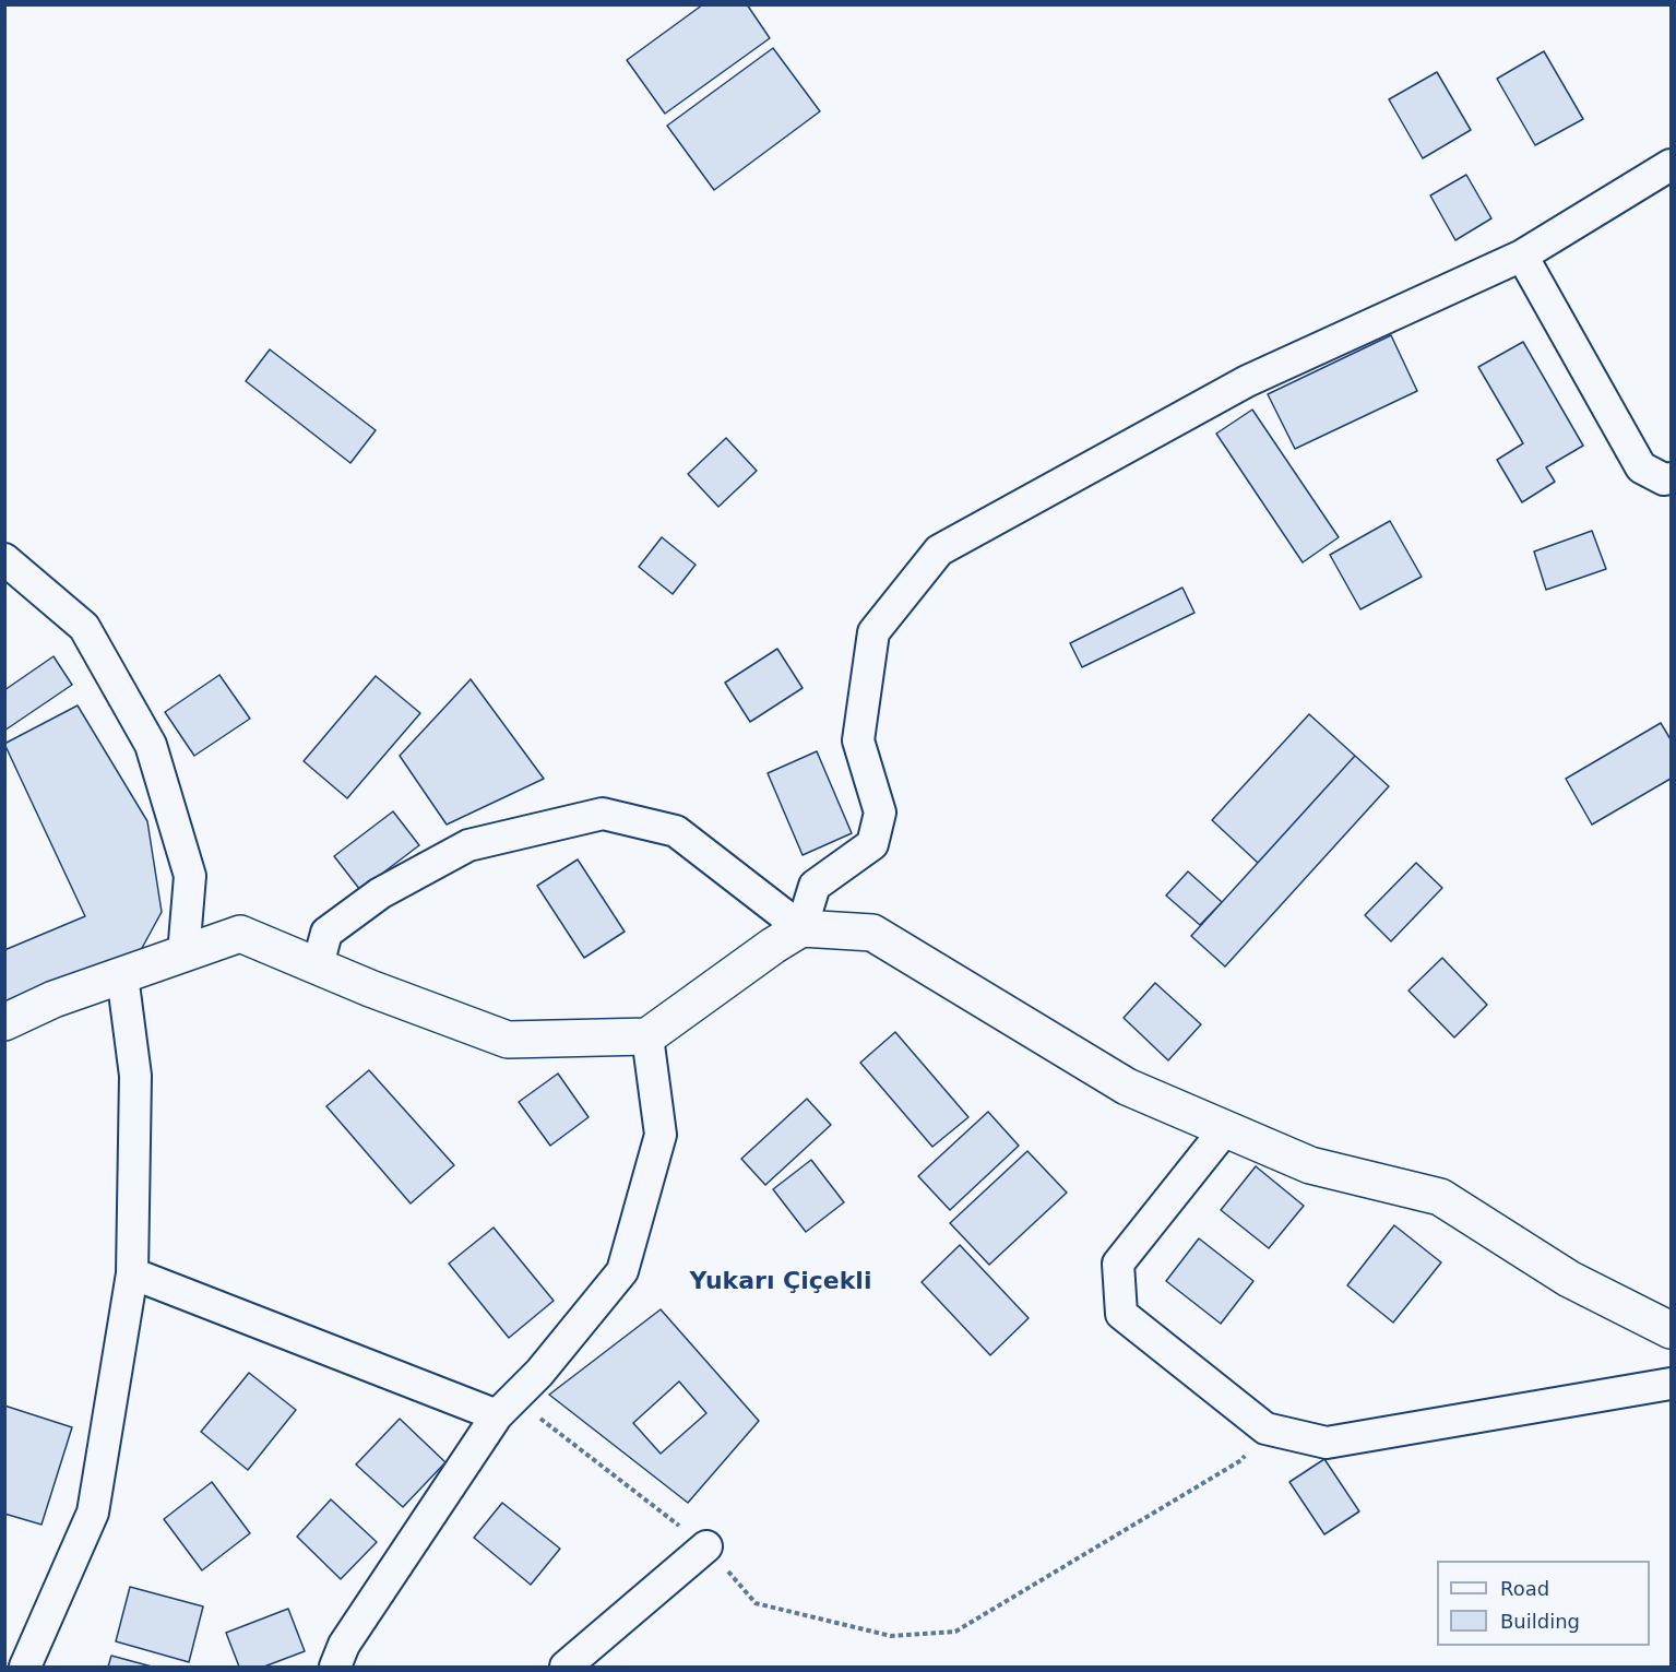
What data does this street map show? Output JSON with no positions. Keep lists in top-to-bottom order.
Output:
{
  "districts": ["Yukarı Çiçekli"],
  "legend": ["Road", "Building"]
}
